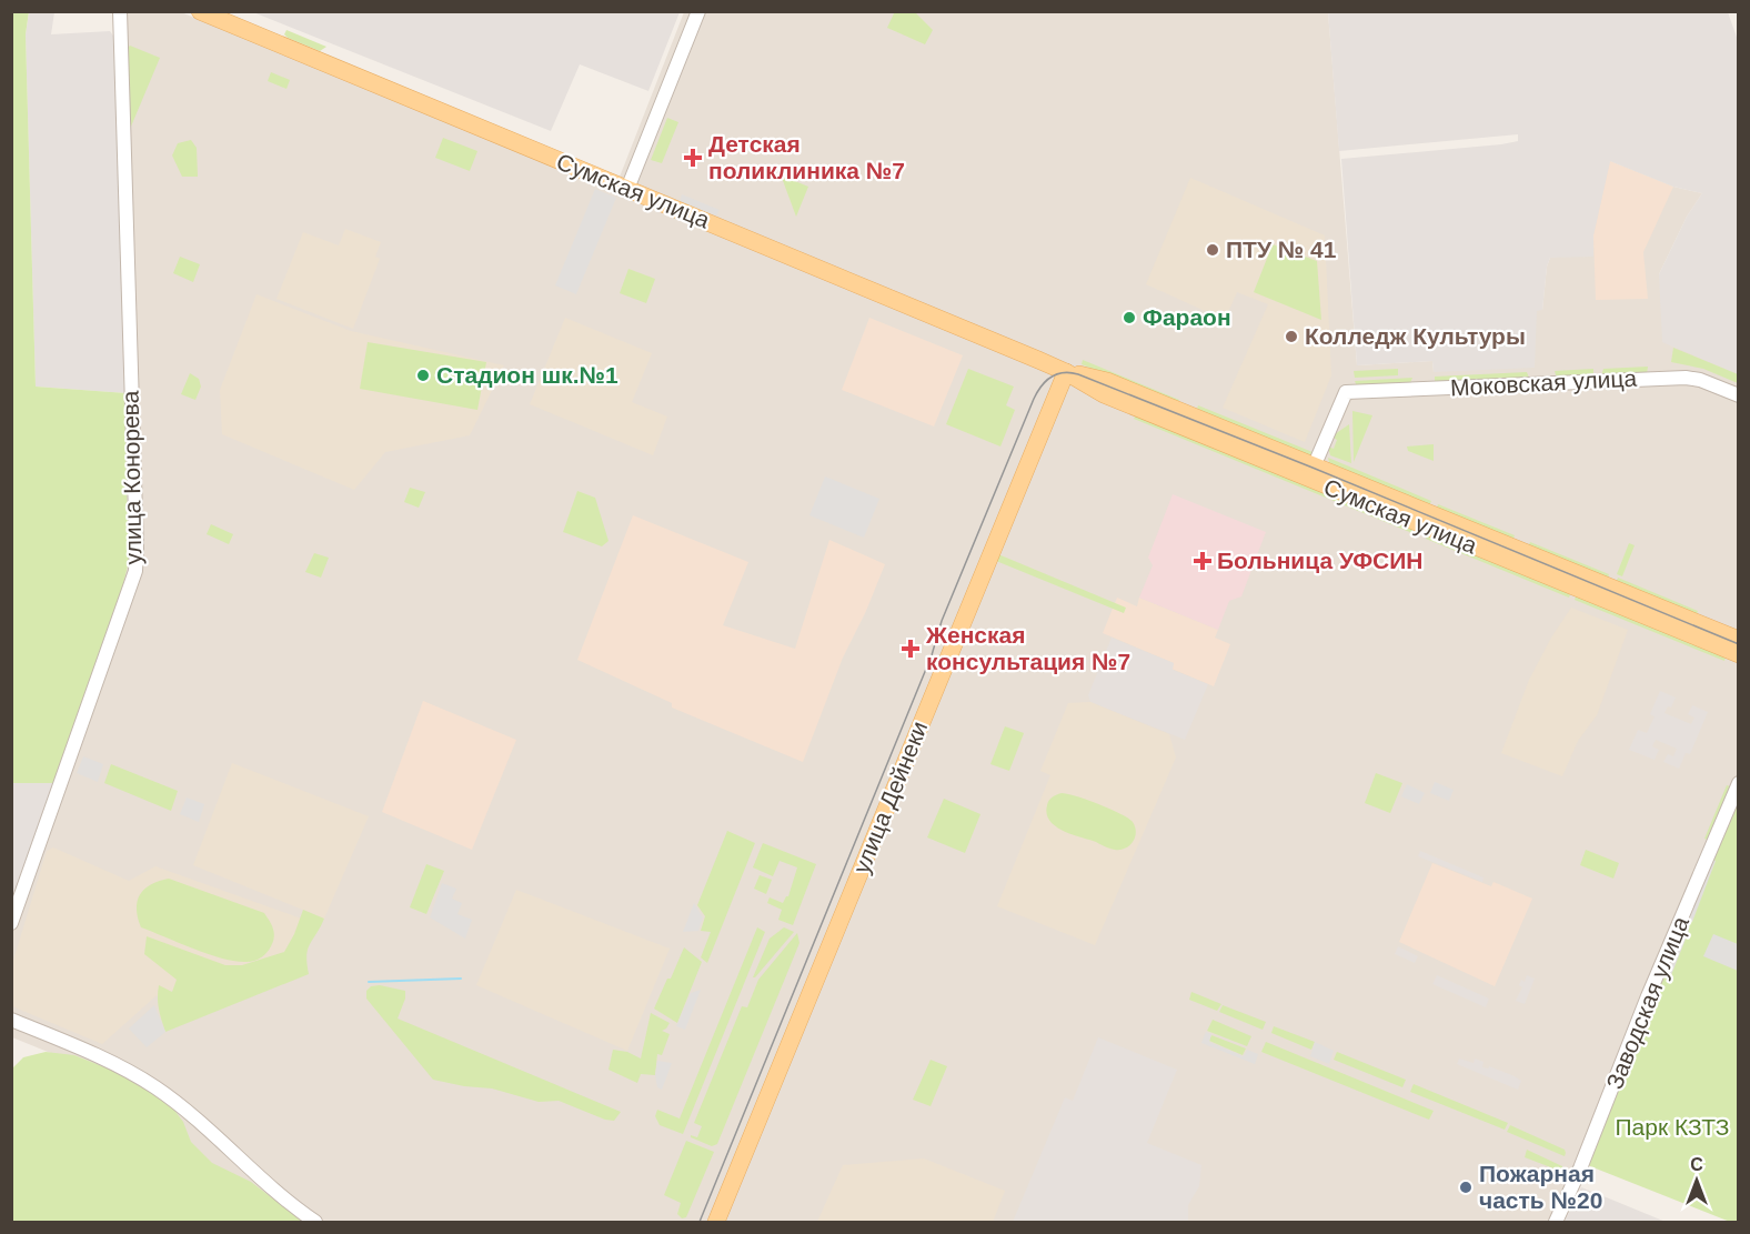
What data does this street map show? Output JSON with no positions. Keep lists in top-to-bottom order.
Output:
{
  "streets": {
    "main road": ["Сумская улица", "улица Дейнеки"],
    "street": ["Моковская улица", "улица Конорева", "Заводская улица"]
  },
  "crossings": [
    ["Сумская улица", "Моковская улица"],
    ["Сумская улица", "улица Дейнеки"]
  ],
  "parks": ["Парк КЗТЗ"],
  "places": {
    "health": ["Детская поликлиника №7", "Больница УФСИН", "Женская консультация №7"],
    "other": [
      "ПТУ № 41",
      "Фараон",
      "Колледж Культуры",
      "Стадион шк.№1",
      "Пожарная часть №20"
    ]
  },
  "north": "top"
}
